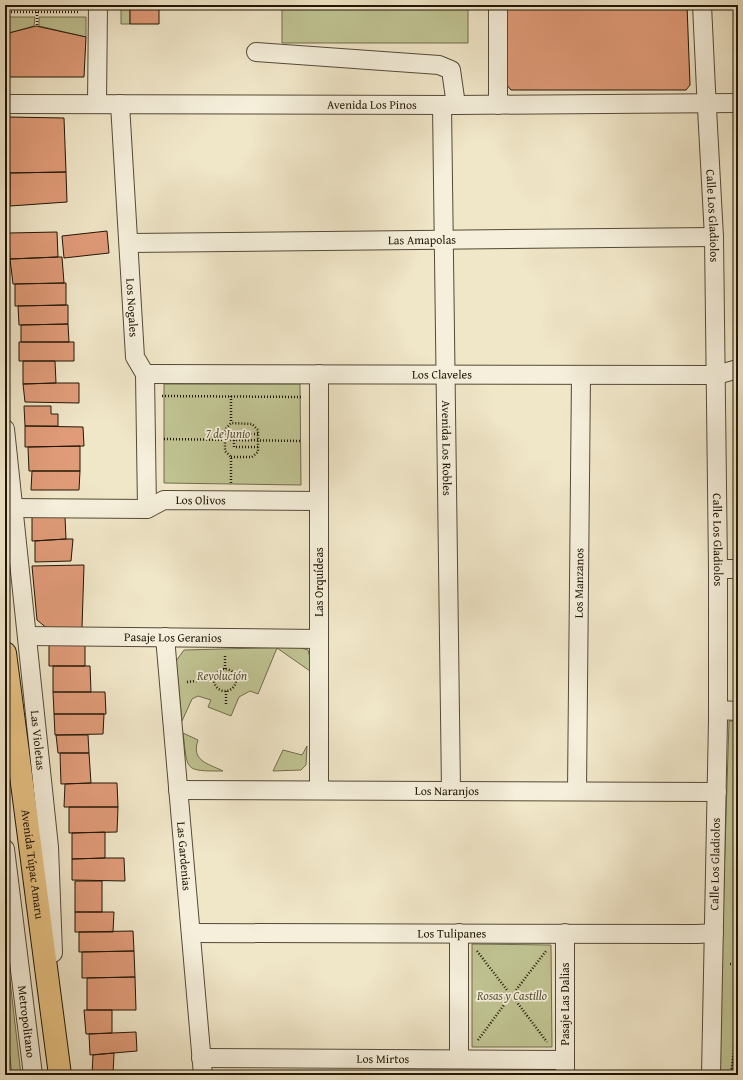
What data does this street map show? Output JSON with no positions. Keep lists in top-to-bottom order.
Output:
{
  "streets": {
    "main road": ["Avenida Túpac Amaru"],
    "street": [
      "Avenida Los Pinos",
      "Calle Los Gladiolos",
      "Las Amapolas",
      "Los Nogales",
      "Los Claveles",
      "Avenida Los Robles",
      "Los Olivos",
      "Las Orquídeas",
      "Los Manzanos",
      "Pasaje Los Geranios",
      "Las Violetas",
      "Los Naranjos",
      "Las Gardenias",
      "Los Tulipanes",
      "Pasaje Las Dalias",
      "Metropolitano",
      "Los Mirtos"
    ]
  },
  "crossings": [
    ["Avenida Los Pinos", "Calle Los Gladiolos"],
    ["Avenida Los Pinos", "Los Nogales"],
    ["Avenida Los Pinos", "Avenida Los Robles"],
    ["Calle Los Gladiolos", "Las Amapolas"],
    ["Calle Los Gladiolos", "Los Claveles"],
    ["Calle Los Gladiolos", "Los Naranjos"],
    ["Calle Los Gladiolos", "Los Tulipanes"],
    ["Las Amapolas", "Los Nogales"],
    ["Las Amapolas", "Avenida Los Robles"],
    ["Los Nogales", "Los Claveles"],
    ["Los Nogales", "Los Olivos"],
    ["Los Claveles", "Avenida Los Robles"],
    ["Los Claveles", "Las Orquídeas"],
    ["Los Claveles", "Los Manzanos"],
    ["Avenida Los Robles", "Los Naranjos"],
    ["Los Olivos", "Las Orquídeas"],
    ["Los Olivos", "Las Violetas"],
    ["Las Orquídeas", "Pasaje Los Geranios"],
    ["Las Orquídeas", "Los Naranjos"],
    ["Los Manzanos", "Los Naranjos"],
    ["Pasaje Los Geranios", "Las Violetas"],
    ["Pasaje Los Geranios", "Las Gardenias"],
    ["Las Violetas", "Avenida Túpac Amaru"],
    ["Los Naranjos", "Las Gardenias"],
    ["Las Gardenias", "Los Tulipanes"],
    ["Las Gardenias", "Los Mirtos"],
    ["Los Tulipanes", "Pasaje Las Dalias"],
    ["Pasaje Las Dalias", "Los Mirtos"]
  ],
  "parks": ["7 de Junio", "Revolución", "Rosas y Castillo"]
}
